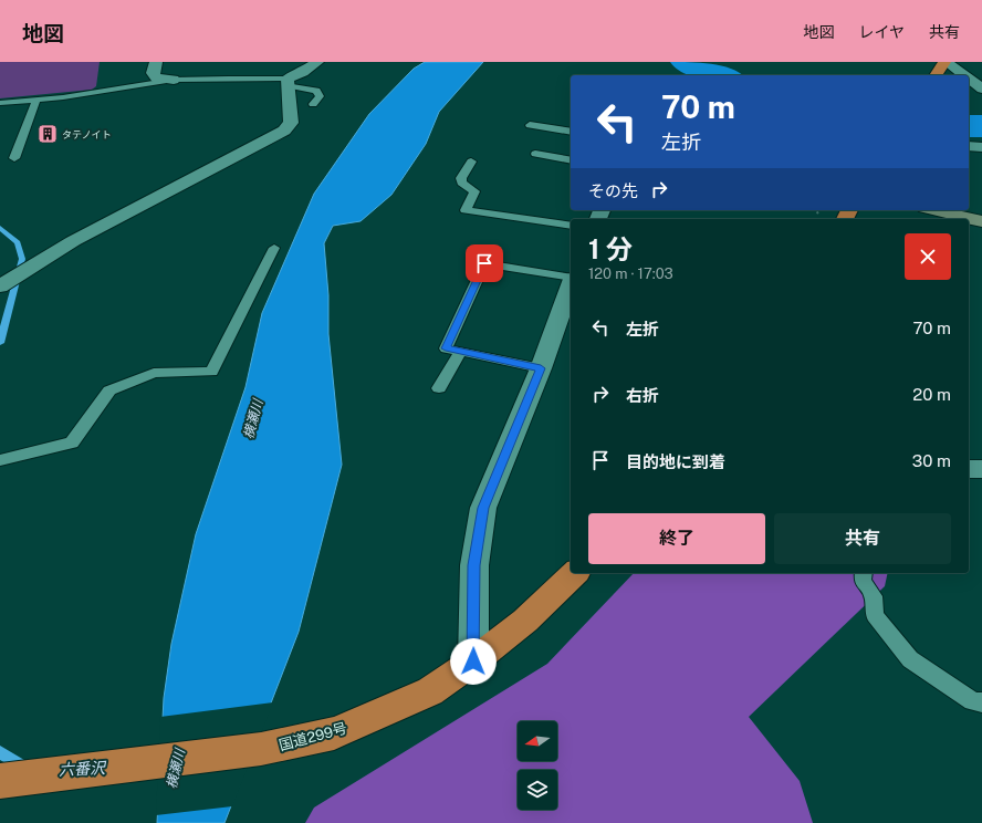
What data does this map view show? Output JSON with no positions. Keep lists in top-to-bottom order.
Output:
{
  "streets": {
    "highway": ["国道299号"]
  },
  "water": ["横瀬川", "六番沢"],
  "places": {
    "building": ["タテノイト"]
  },
  "north": "left",
  "page": {
    "header": "地図",
    "nav": ["地図", "レイヤ", "共有"],
    "turn": ["70 m", "左折"],
    "then": "その先",
    "heading": ["1 分", "120 m · 17:03"],
    "list": [
      {
        "name": "左折",
        "value": "70 m"
      },
      {
        "name": "右折",
        "value": "20 m"
      },
      {
        "name": "目的地に到着",
        "value": "30 m"
      }
    ],
    "buttons": ["終了", "共有"]
  }
}
